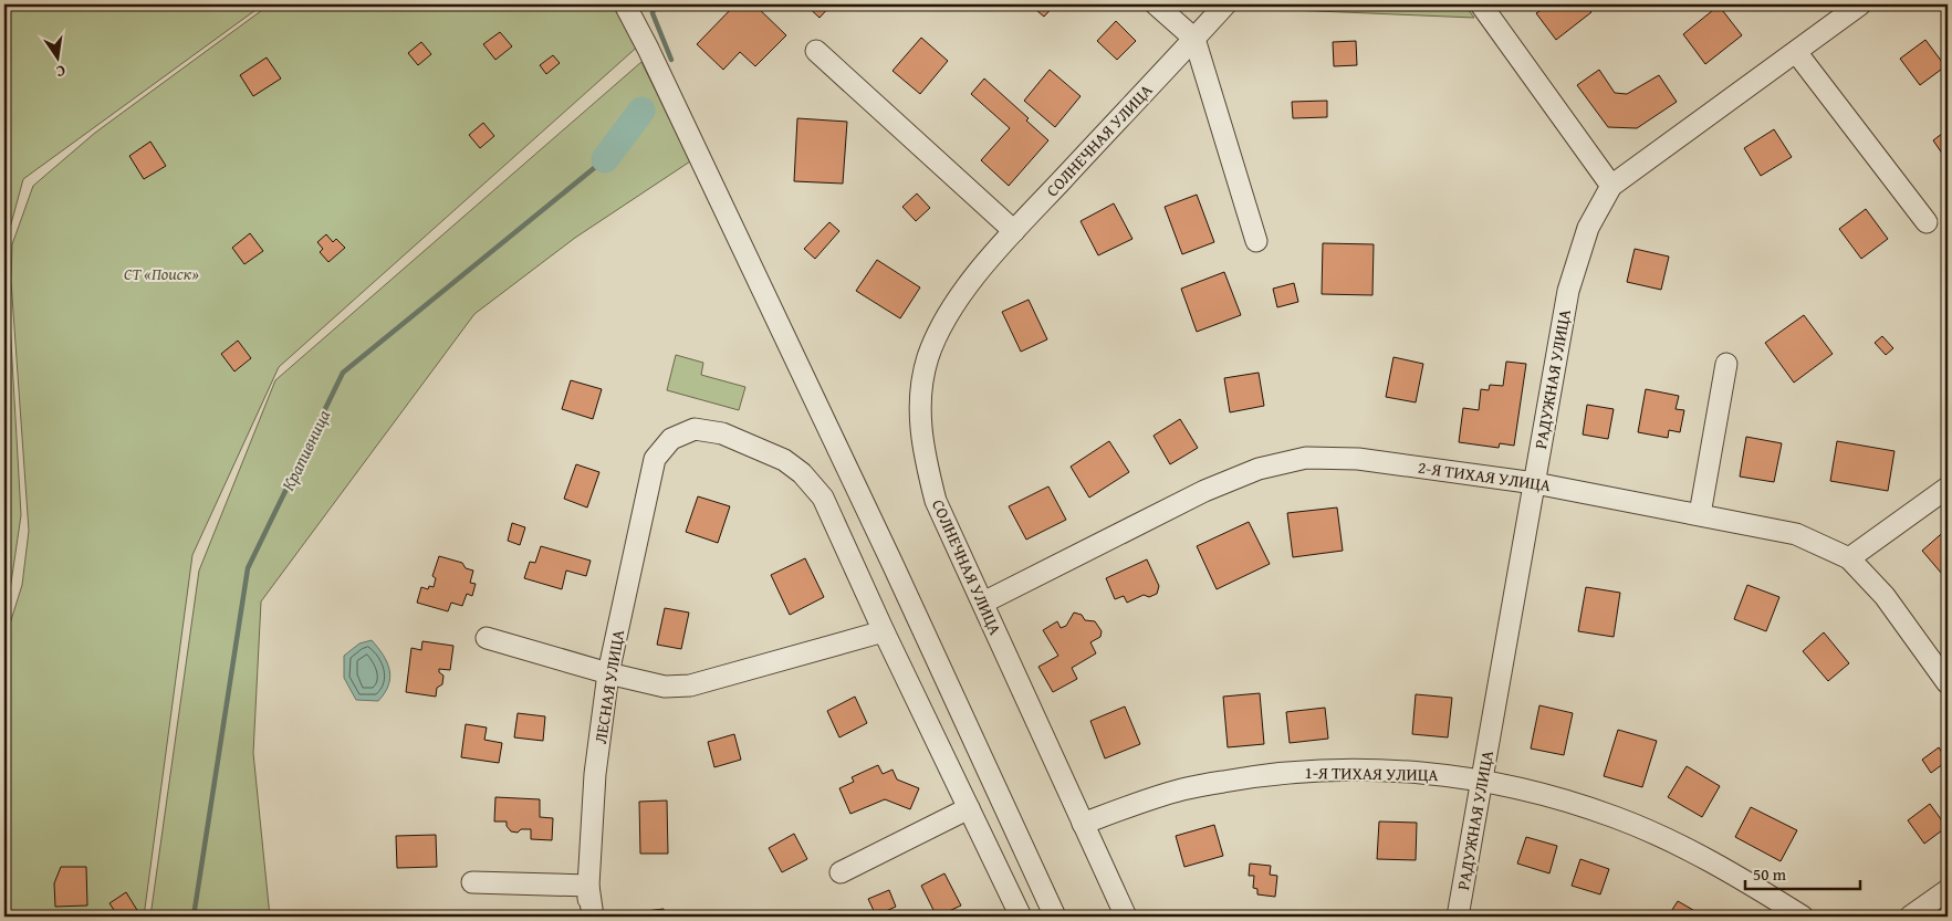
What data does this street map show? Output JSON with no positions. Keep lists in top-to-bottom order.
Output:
{
  "streets": {
    "street": [
      "СОЛНЕЧНАЯ УЛИЦА",
      "РАДУЖНАЯ УЛИЦА",
      "2-Я ТИХАЯ УЛИЦА",
      "ЛЕСНАЯ УЛИЦА",
      "1-Я ТИХАЯ УЛИЦА"
    ]
  },
  "crossings": [
    ["СОЛНЕЧНАЯ УЛИЦА", "2-Я ТИХАЯ УЛИЦА"],
    ["СОЛНЕЧНАЯ УЛИЦА", "1-Я ТИХАЯ УЛИЦА"],
    ["РАДУЖНАЯ УЛИЦА", "2-Я ТИХАЯ УЛИЦА"],
    ["РАДУЖНАЯ УЛИЦА", "1-Я ТИХАЯ УЛИЦА"]
  ],
  "water": ["Крапивница"],
  "parks": ["СТ «Поиск»"],
  "scale_bar": "50 m",
  "north": "bottom"
}
